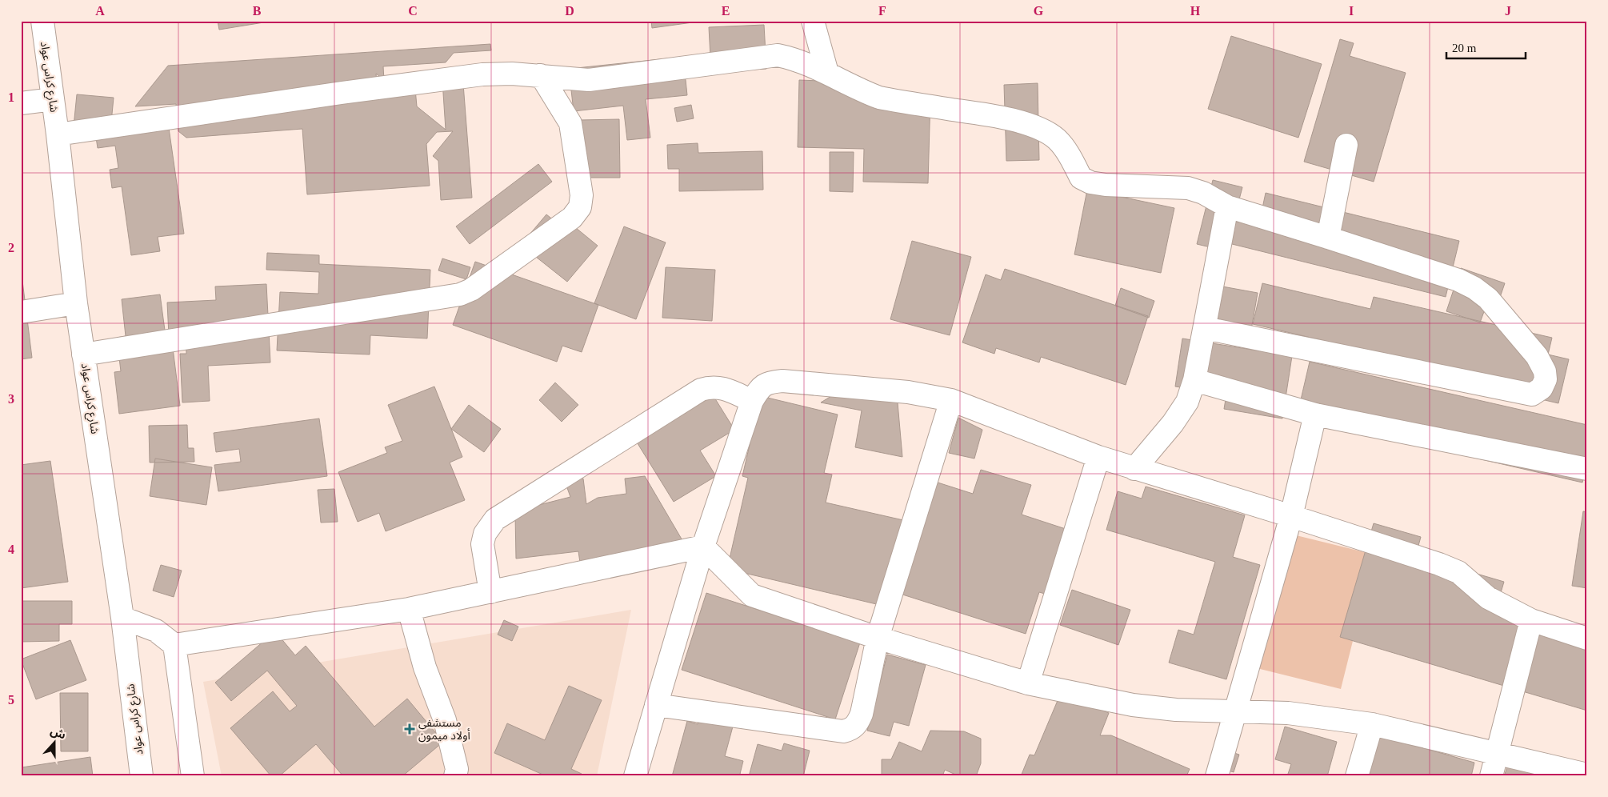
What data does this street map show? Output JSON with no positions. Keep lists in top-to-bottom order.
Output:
{
  "streets": {
    "street": ["شارع كراس عواد"]
  },
  "places": {
    "health": ["مستشفى أولاد ميمون"]
  },
  "scale_bar": "20 m",
  "north": "top",
  "grid": {
    "columns": [
      "A",
      "B",
      "C",
      "D",
      "E",
      "F",
      "G",
      "H",
      "I",
      "J"
    ],
    "rows": [
      "1",
      "2",
      "3",
      "4",
      "5"
    ]
  }
}
